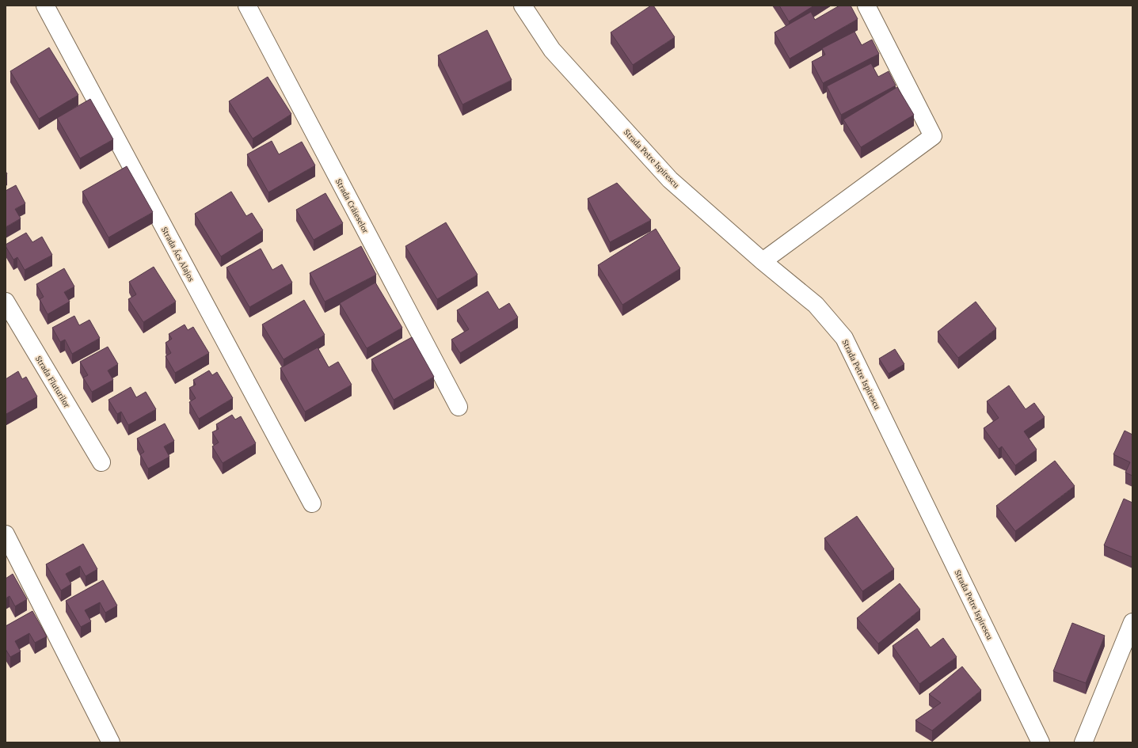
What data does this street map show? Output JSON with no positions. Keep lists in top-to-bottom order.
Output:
{
  "streets": {
    "street": [
      "Strada Petre Ispirescu",
      "Strada Crăieselor",
      "Strada Ács Alajos",
      "Strada Fluturilor"
    ]
  }
}
